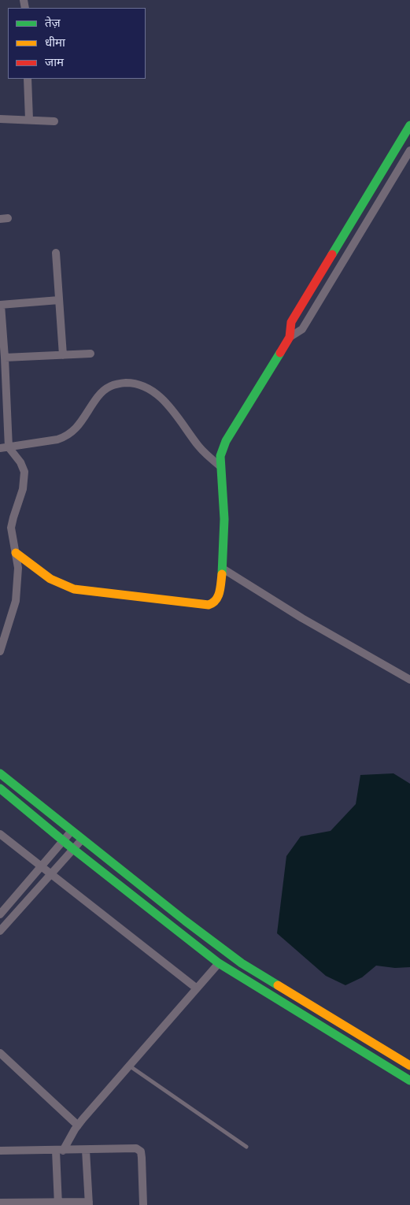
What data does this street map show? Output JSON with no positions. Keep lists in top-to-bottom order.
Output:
{
  "legend": ["तेज़", "धीमा", "जाम"]
}
